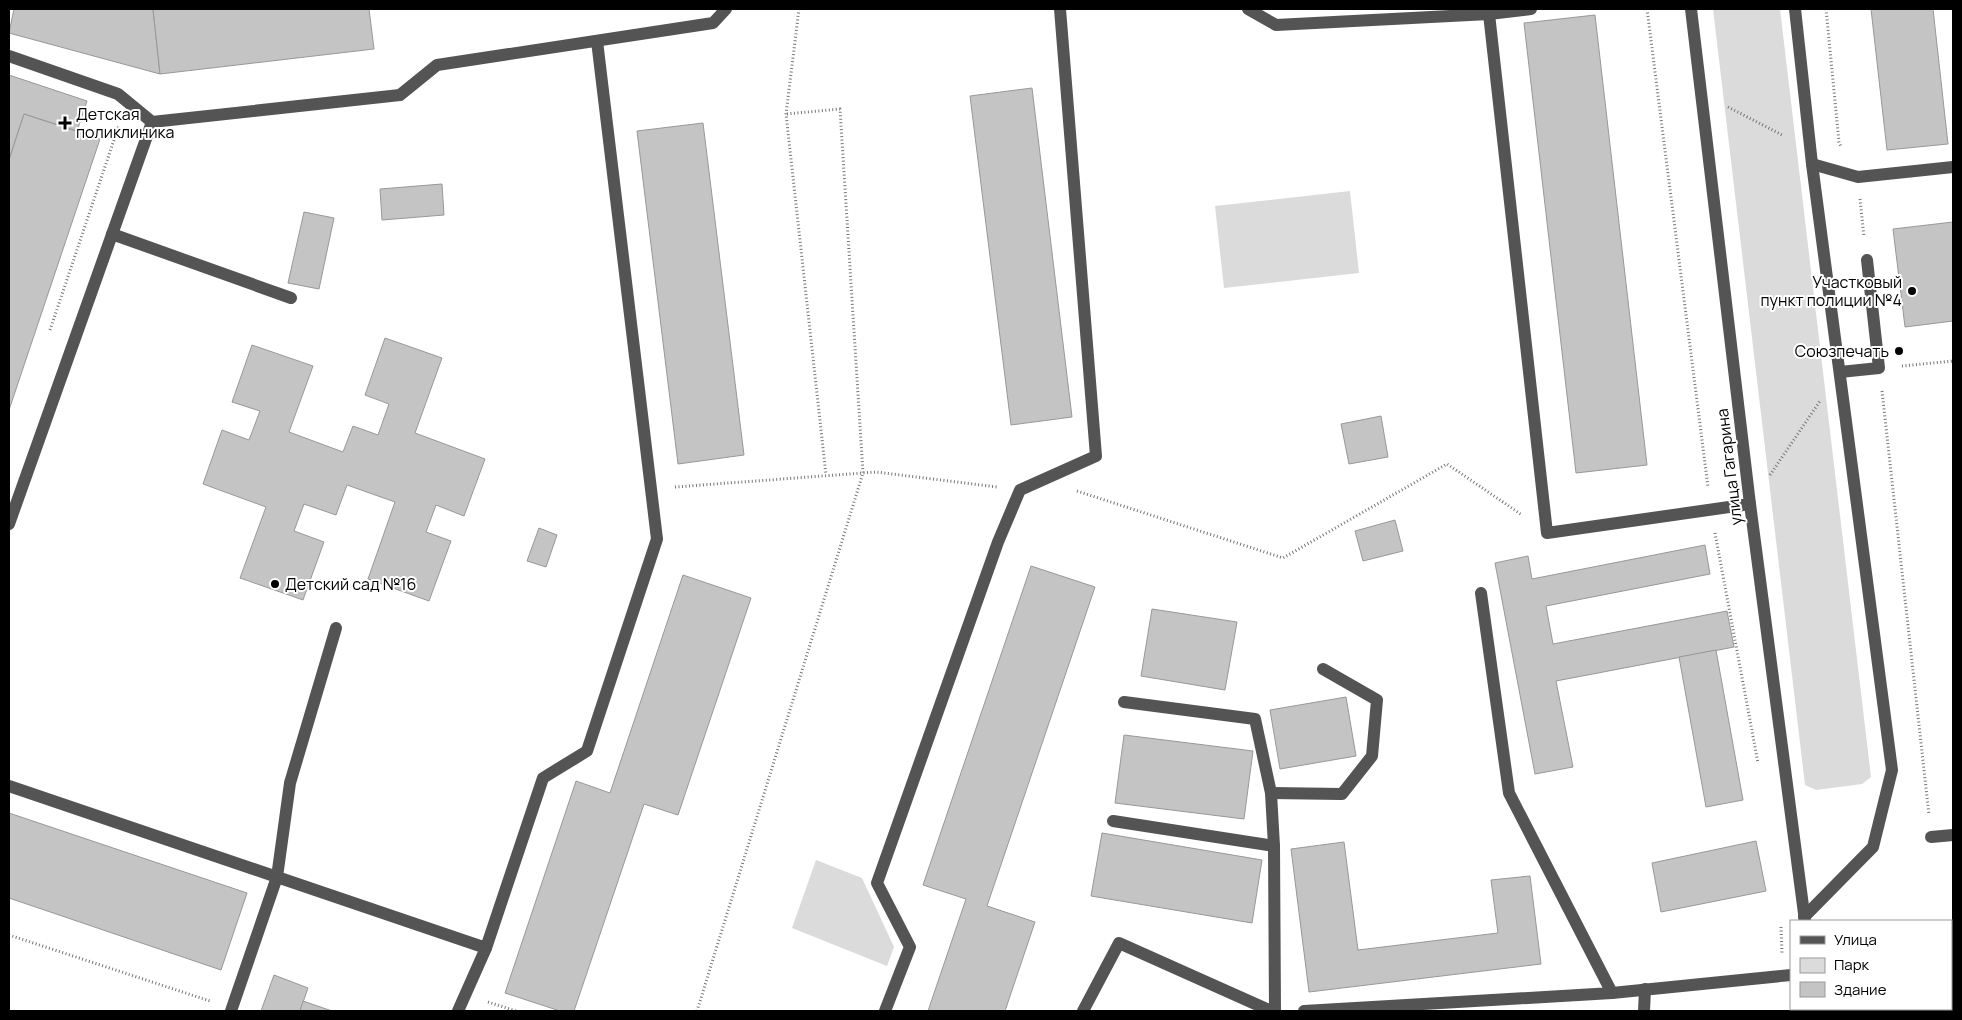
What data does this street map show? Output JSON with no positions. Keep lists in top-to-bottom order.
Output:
{
  "streets": {
    "street": ["улица Гагарина"]
  },
  "places": {
    "health": ["Детская поликлиника"],
    "other": ["Участковый пункт полиции №4", "Союзпечать", "Детский сад №16"]
  },
  "legend": ["Улица", "Парк", "Здание"]
}
